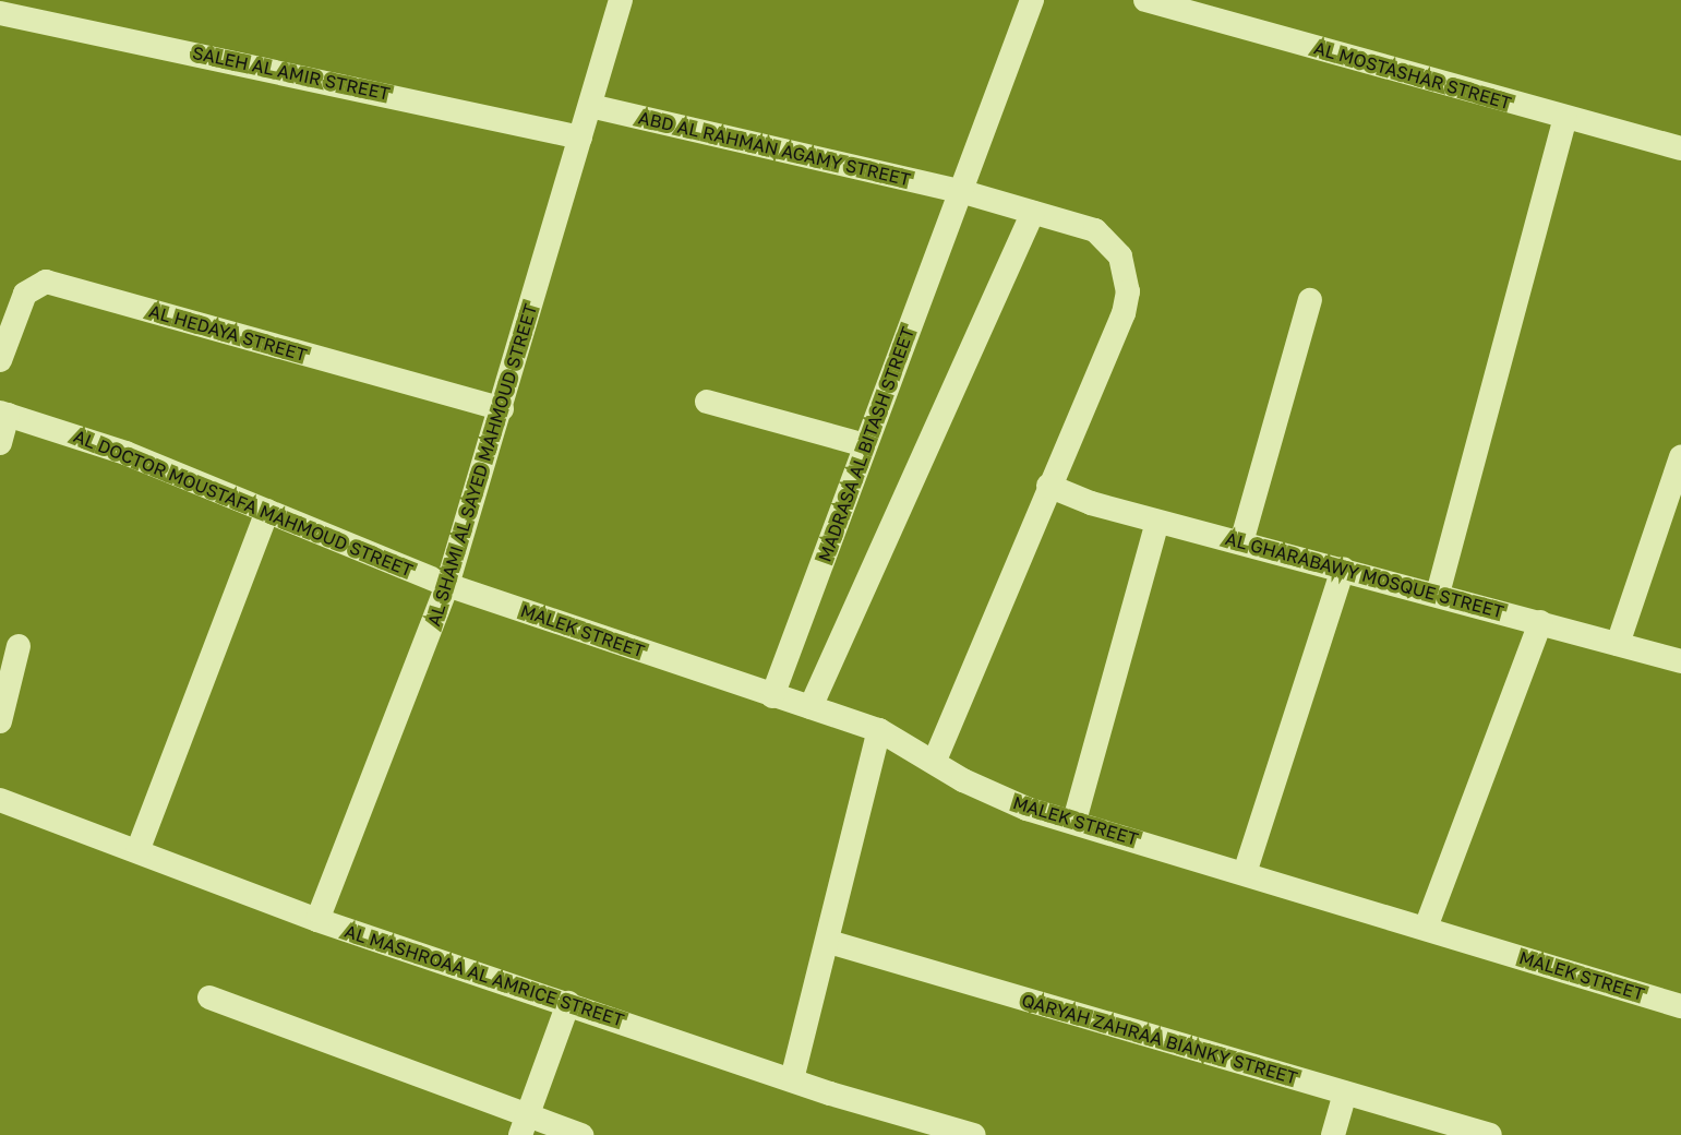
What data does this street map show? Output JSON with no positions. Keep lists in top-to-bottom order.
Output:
{
  "streets": {
    "street": [
      "SALEH AL AMIR STREET",
      "AL MOSTASHAR STREET",
      "ABD AL RAHMAN AGAMY STREET",
      "AL HEDAYA STREET",
      "MADRASA AL BITASH STREET",
      "AL SHAMI AL SAYED MAHMOUD STREET",
      "AL DOCTOR MOUSTAFA MAHMOUD STREET",
      "AL GHARABAWY MOSQUE STREET",
      "MALEK STREET",
      "AL MASHROAA AL AMRICE STREET",
      "QARYAH ZAHRAA BIANKY STREET"
    ]
  },
  "crossings": [
    ["SALEH AL AMIR STREET", "AL SHAMI AL SAYED MAHMOUD STREET"],
    ["ABD AL RAHMAN AGAMY STREET", "MADRASA AL BITASH STREET"],
    ["ABD AL RAHMAN AGAMY STREET", "AL SHAMI AL SAYED MAHMOUD STREET"],
    ["ABD AL RAHMAN AGAMY STREET", "AL GHARABAWY MOSQUE STREET"],
    ["ABD AL RAHMAN AGAMY STREET", "MALEK STREET"],
    ["AL HEDAYA STREET", "AL SHAMI AL SAYED MAHMOUD STREET"],
    ["MADRASA AL BITASH STREET", "MALEK STREET"],
    ["AL SHAMI AL SAYED MAHMOUD STREET", "AL DOCTOR MOUSTAFA MAHMOUD STREET"],
    ["AL SHAMI AL SAYED MAHMOUD STREET", "MALEK STREET"],
    ["AL SHAMI AL SAYED MAHMOUD STREET", "AL MASHROAA AL AMRICE STREET"],
    ["AL DOCTOR MOUSTAFA MAHMOUD STREET", "MALEK STREET"]
  ]
}
